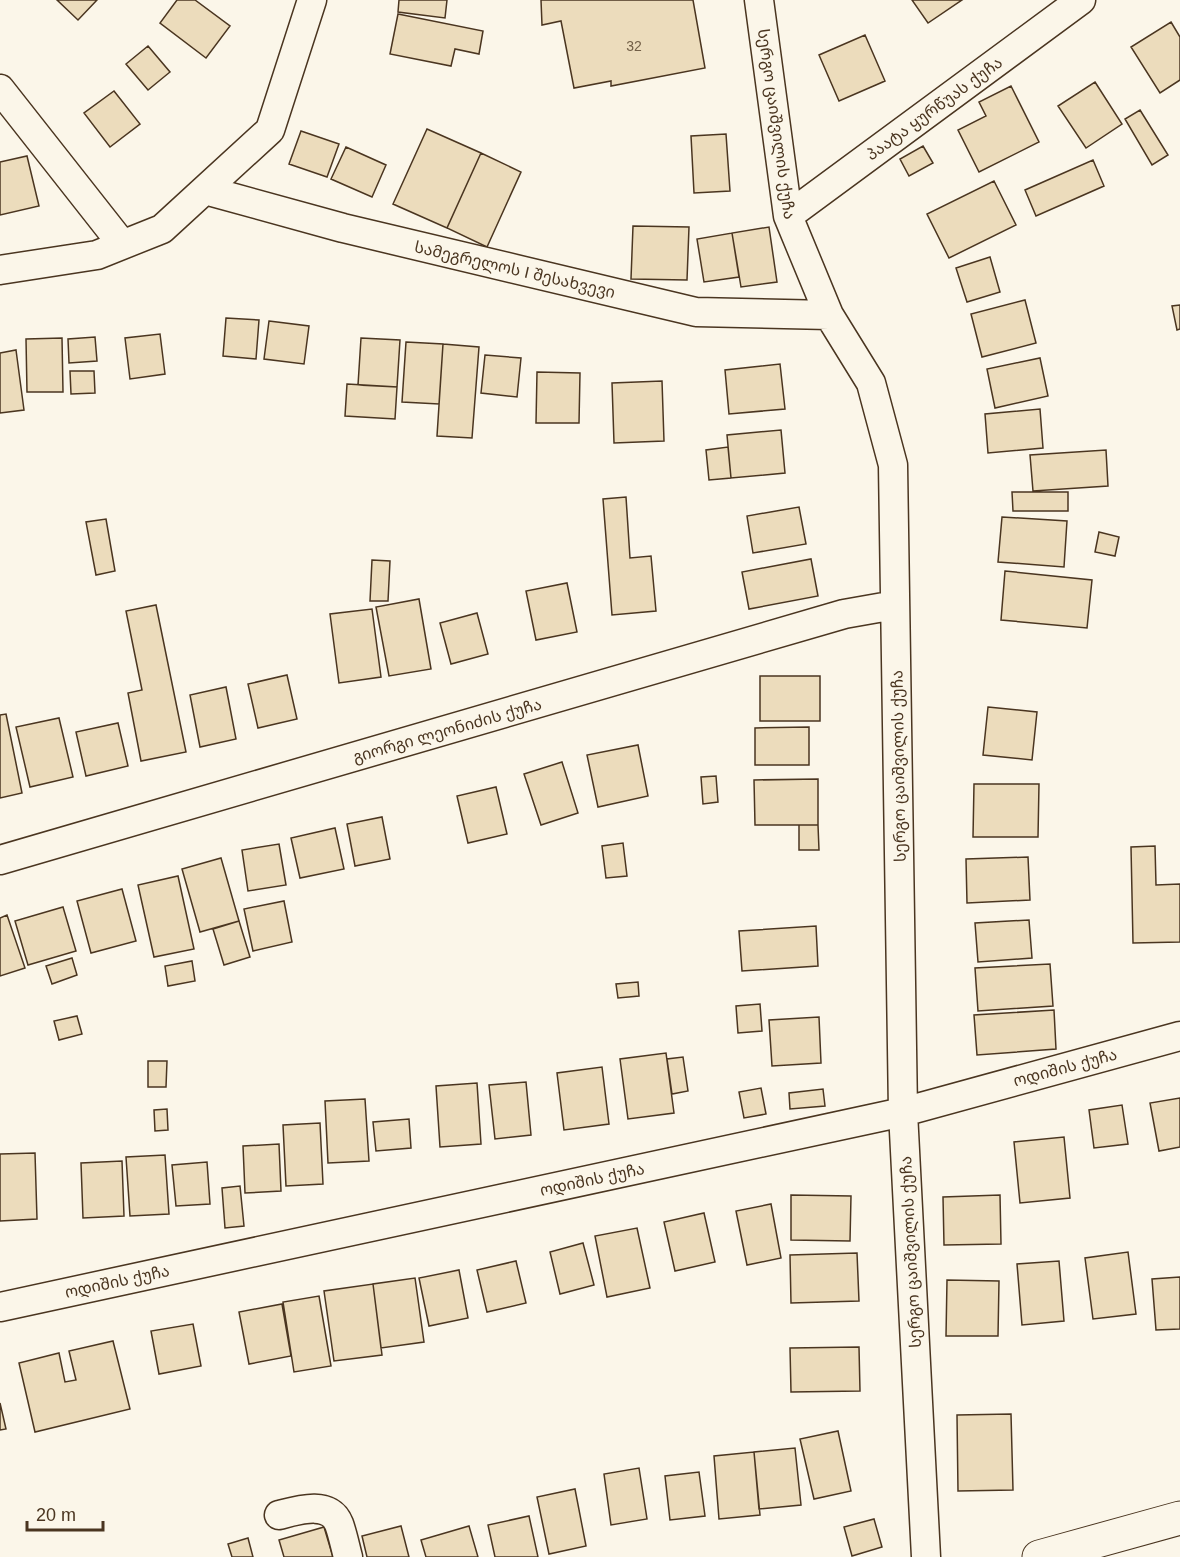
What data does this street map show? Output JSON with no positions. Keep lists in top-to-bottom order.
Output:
{
  "streets": {
    "street": [
      "პაატა ყურწუას ქუჩა",
      "სერგო ცაიშვილის ქუჩა",
      "სამეგრელოს I შესახვევი",
      "გიორგი ლეონიძის ქუჩა",
      "ოდიშის ქუჩა"
    ]
  },
  "crossings": [
    ["პაატა ყურწუას ქუჩა", "სერგო ცაიშვილის ქუჩა"],
    ["სერგო ცაიშვილის ქუჩა", "სამეგრელოს I შესახვევი"],
    ["სერგო ცაიშვილის ქუჩა", "გიორგი ლეონიძის ქუჩა"],
    ["სერგო ცაიშვილის ქუჩა", "ოდიშის ქუჩა"]
  ],
  "house_numbers": ["32"],
  "scale_bar": "20 m"
}
